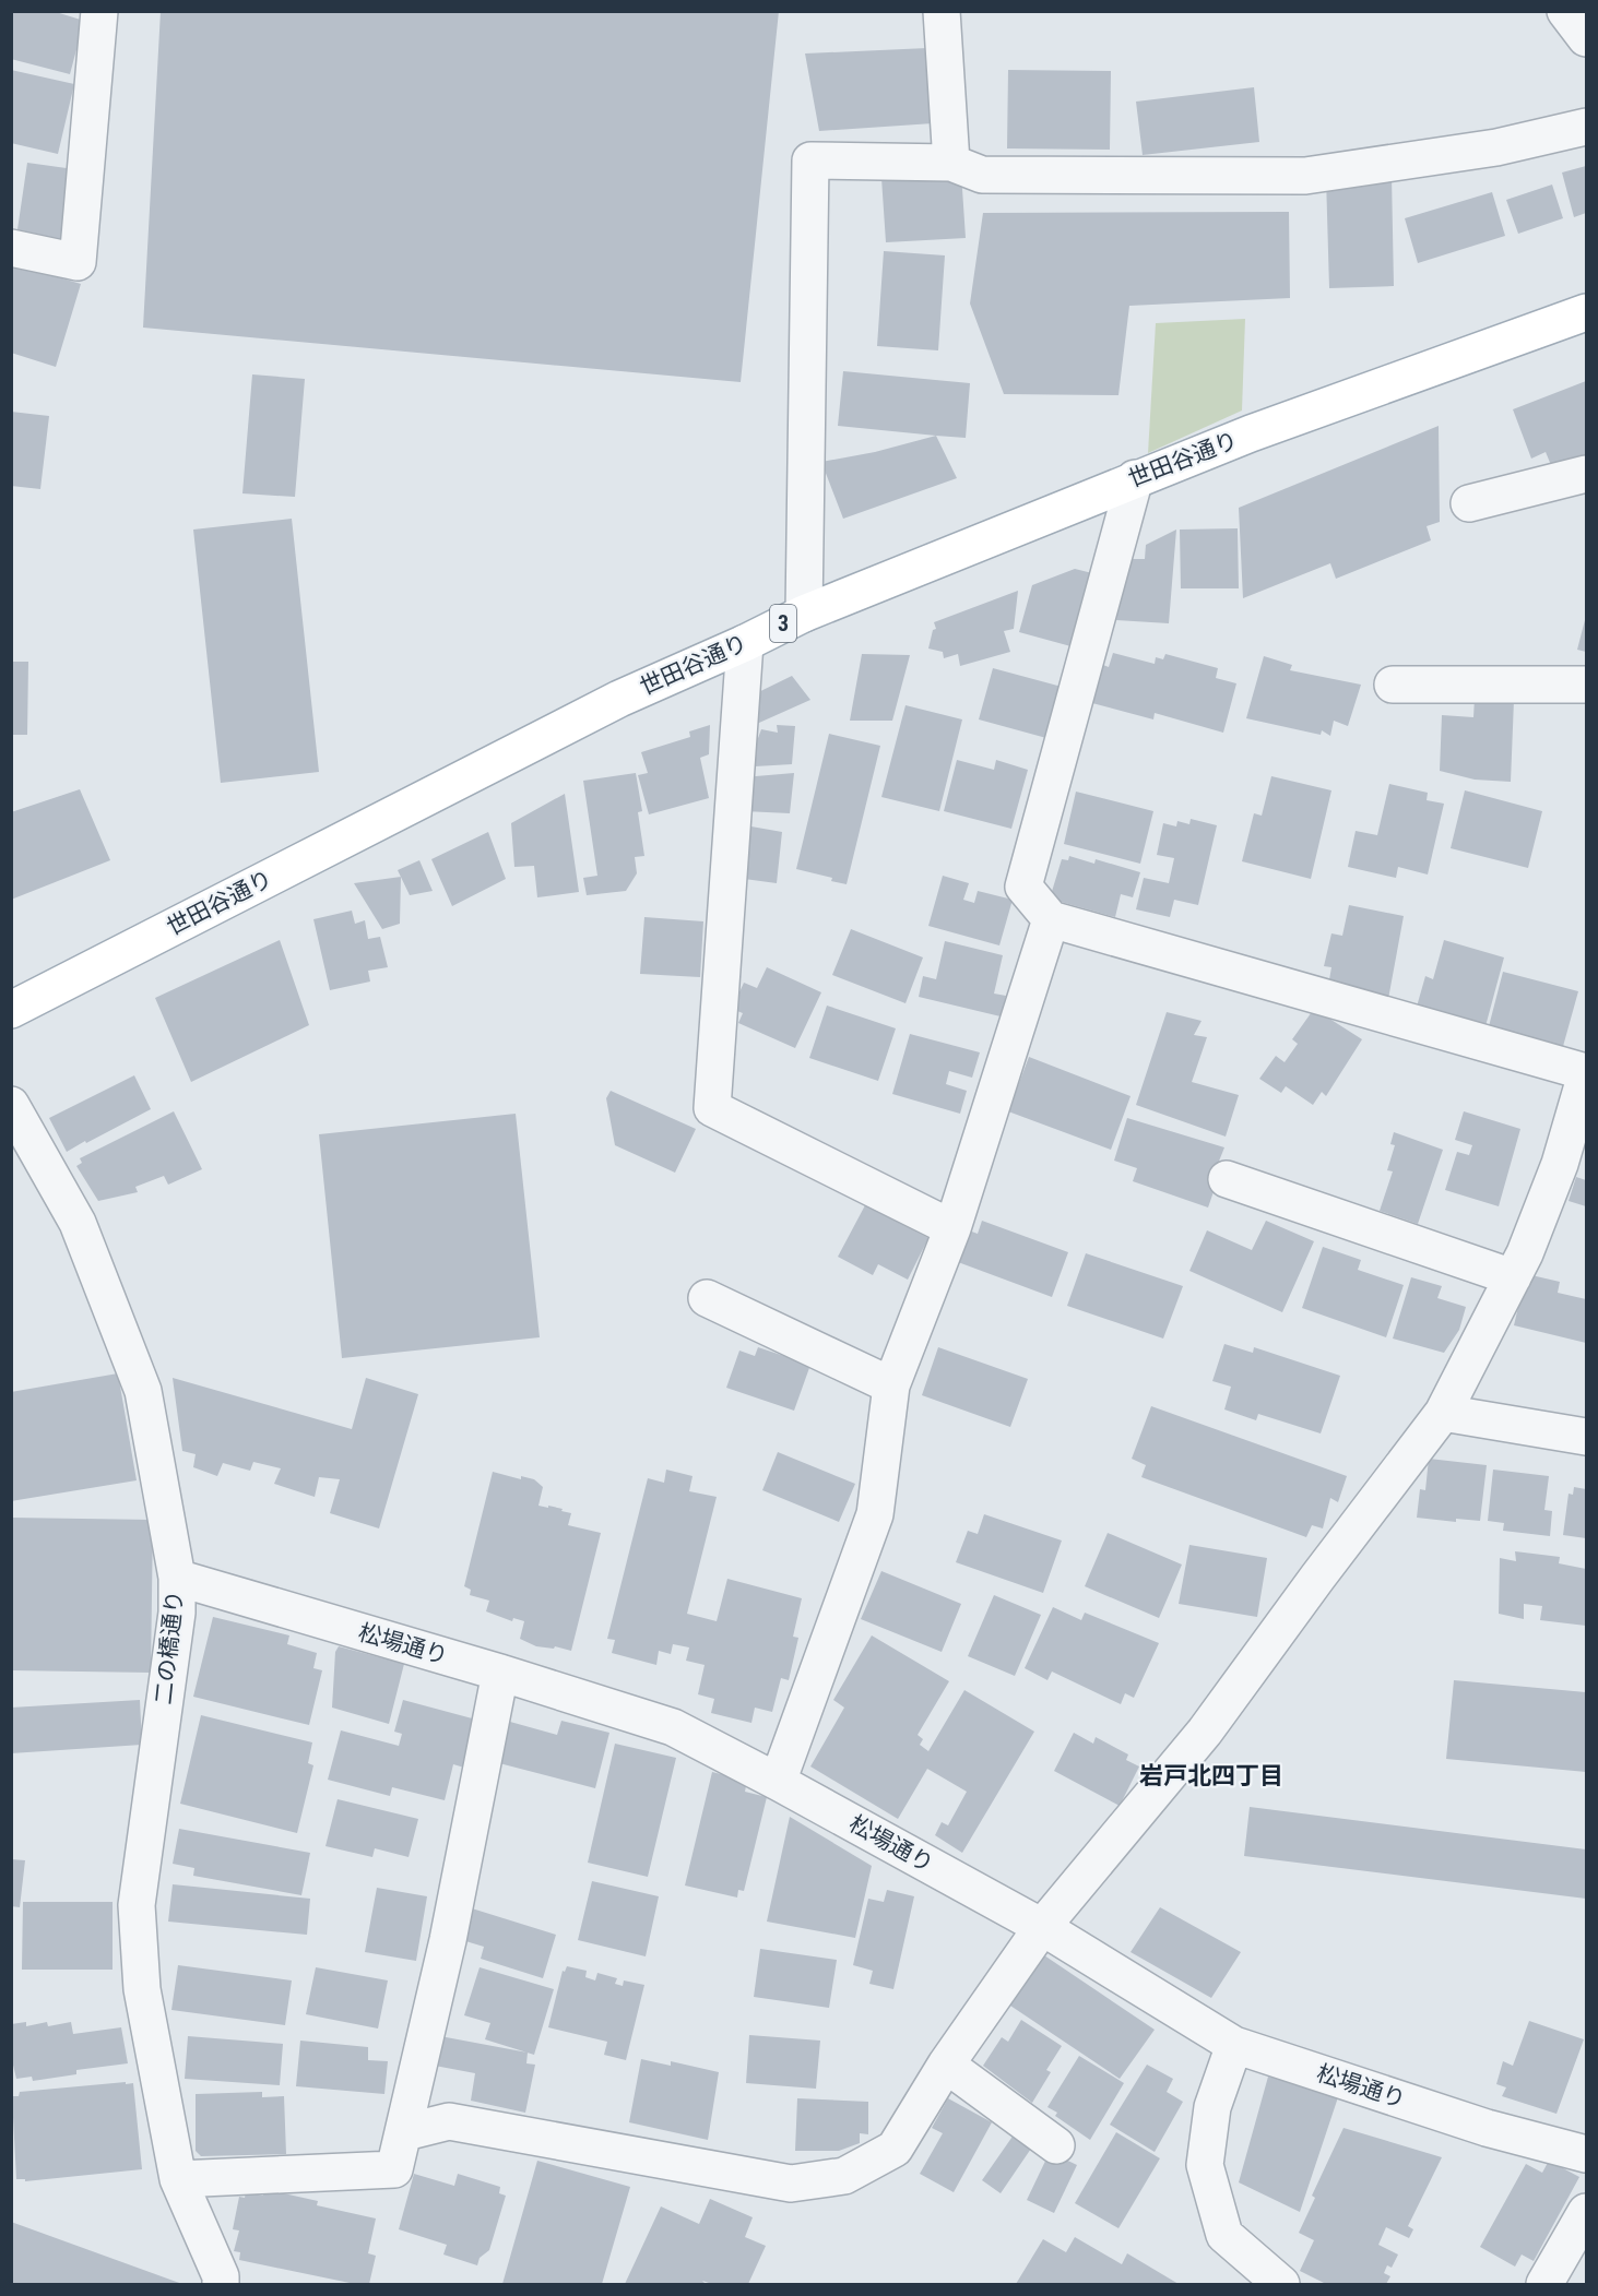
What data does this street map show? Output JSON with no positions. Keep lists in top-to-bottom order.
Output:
{
  "streets": {
    "main road": ["世田谷通り", "3"],
    "street": ["松場通り", "二の橋通り"]
  },
  "crossings": [
    ["松場通り", "二の橋通り"]
  ],
  "districts": ["岩戸北四丁目"]
}
